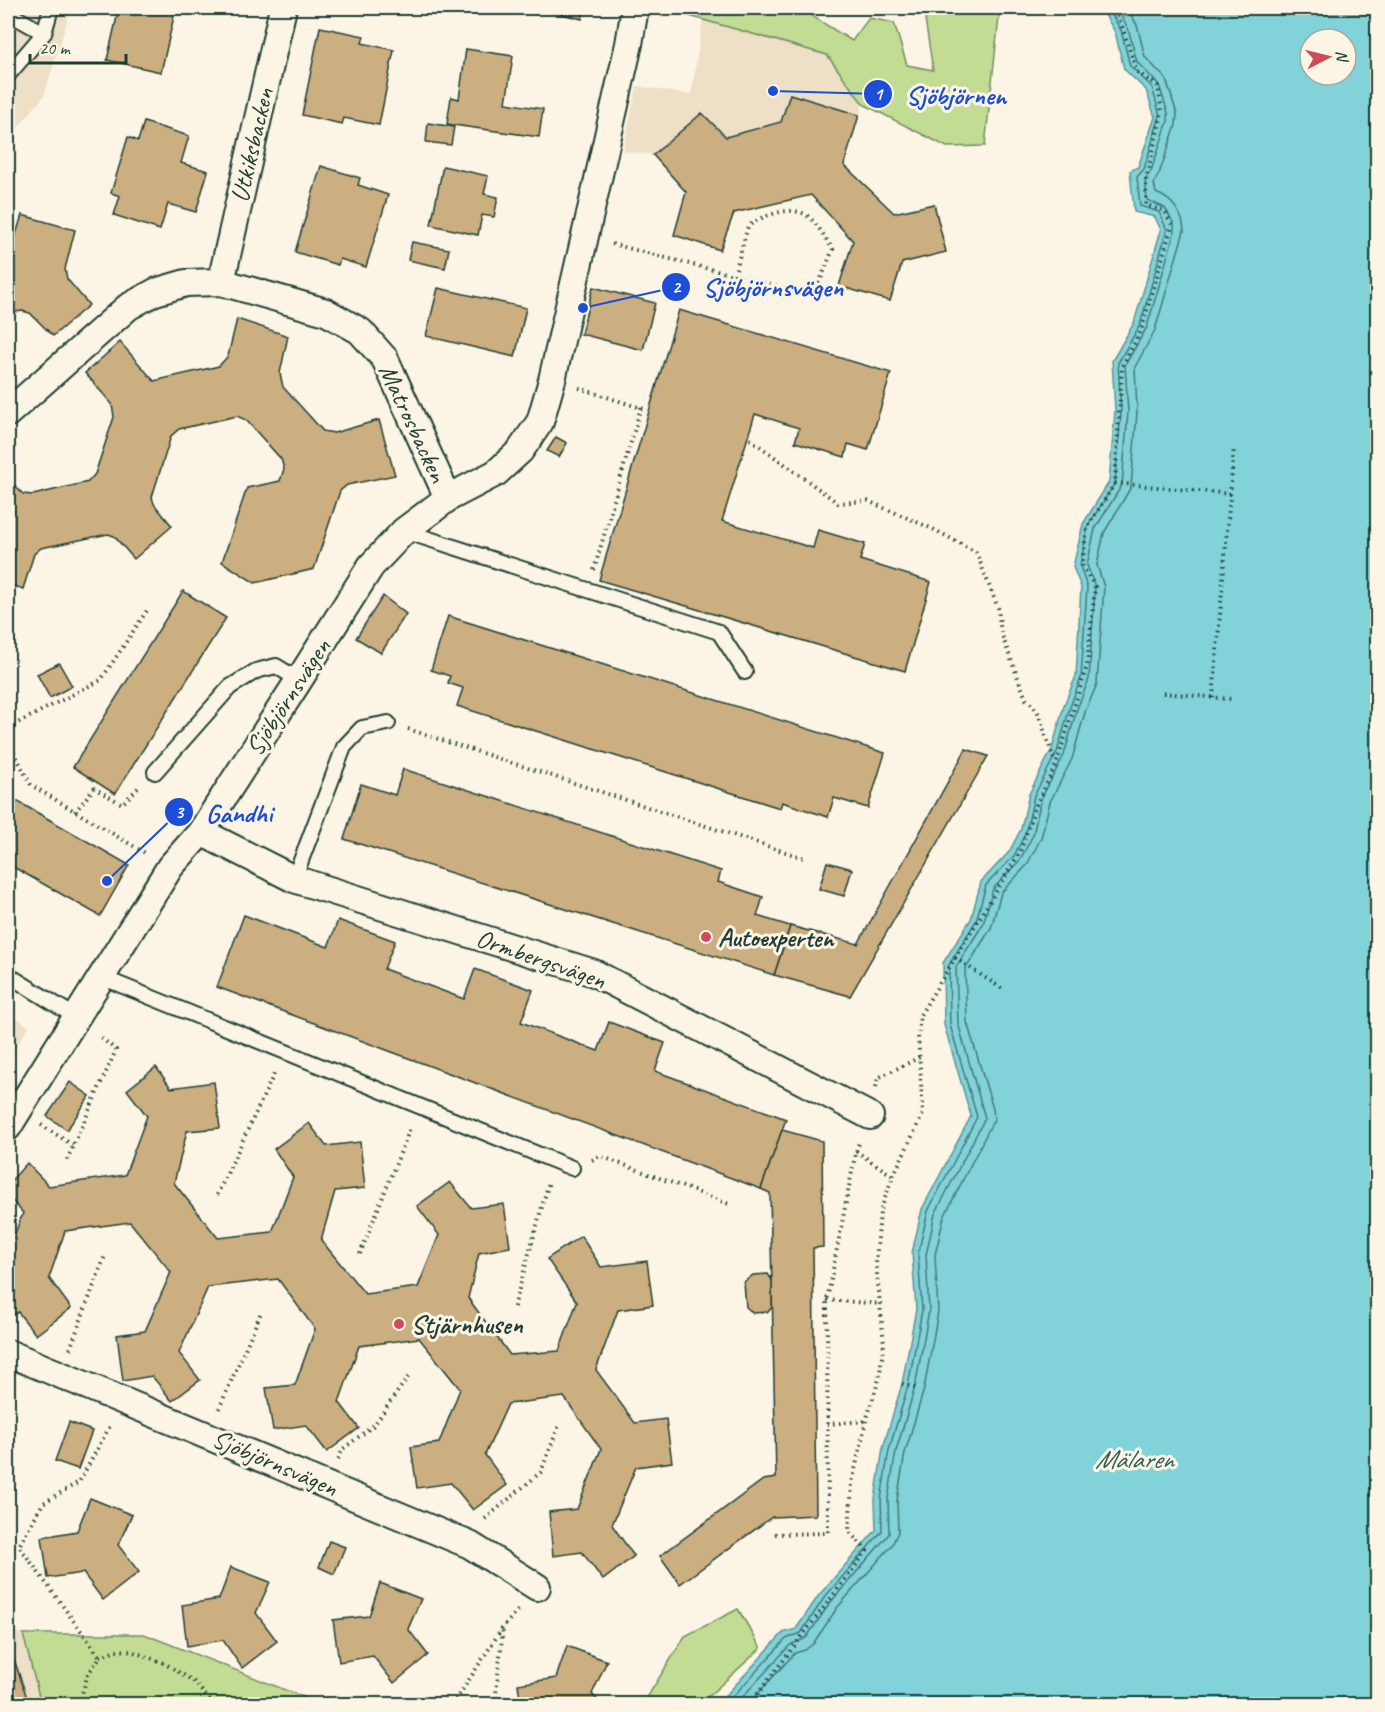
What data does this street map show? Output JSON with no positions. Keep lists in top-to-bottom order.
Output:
{
  "streets": {
    "street": [
      "Utkiksbacken",
      "Matrosbacken",
      "Sjöbjörnsvägen",
      "Ormbergsvägen"
    ]
  },
  "crossings": [
    ["Utkiksbacken", "Matrosbacken"],
    ["Matrosbacken", "Sjöbjörnsvägen"],
    ["Sjöbjörnsvägen", "Ormbergsvägen"]
  ],
  "water": ["Mälaren"],
  "places": [
    "Sjöbjörnen",
    "Sjöbjörnsvägen",
    "Gandhi",
    "Autoexperten",
    "Stjärnhusen"
  ],
  "scale_bar": "20 m",
  "north": "right"
}
